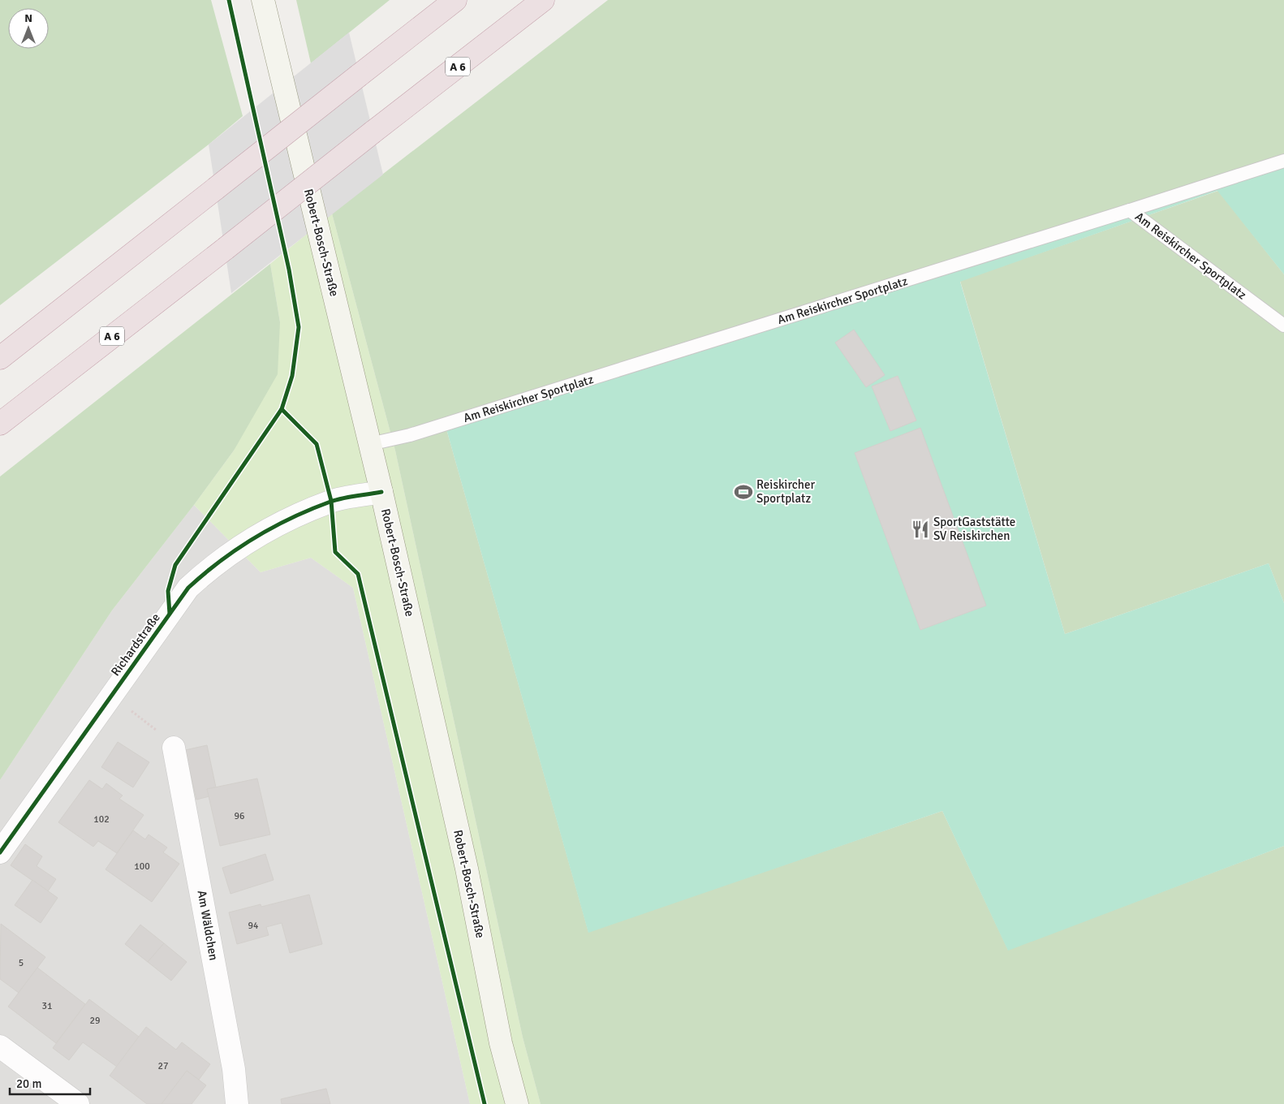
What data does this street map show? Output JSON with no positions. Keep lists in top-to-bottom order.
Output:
{
  "streets": {
    "highway": ["A 6"],
    "main road": ["Robert-Bosch-Straße"],
    "street": ["Richardstraße", "Am Wäldchen"],
    "lane": ["Am Reiskircher Sportplatz"]
  },
  "crossings": [
    ["Robert-Bosch-Straße", "Am Reiskircher Sportplatz"],
    ["Robert-Bosch-Straße", "Richardstraße"]
  ],
  "places": {
    "sports": ["Reiskircher Sportplatz"],
    "restaurant": ["SportGaststätte SV Reiskirchen"]
  },
  "house_numbers": [
    "96",
    "102",
    "100",
    "94",
    "5",
    "31",
    "29",
    "27"
  ],
  "scale_bar": "20 m",
  "north": "top"
}
